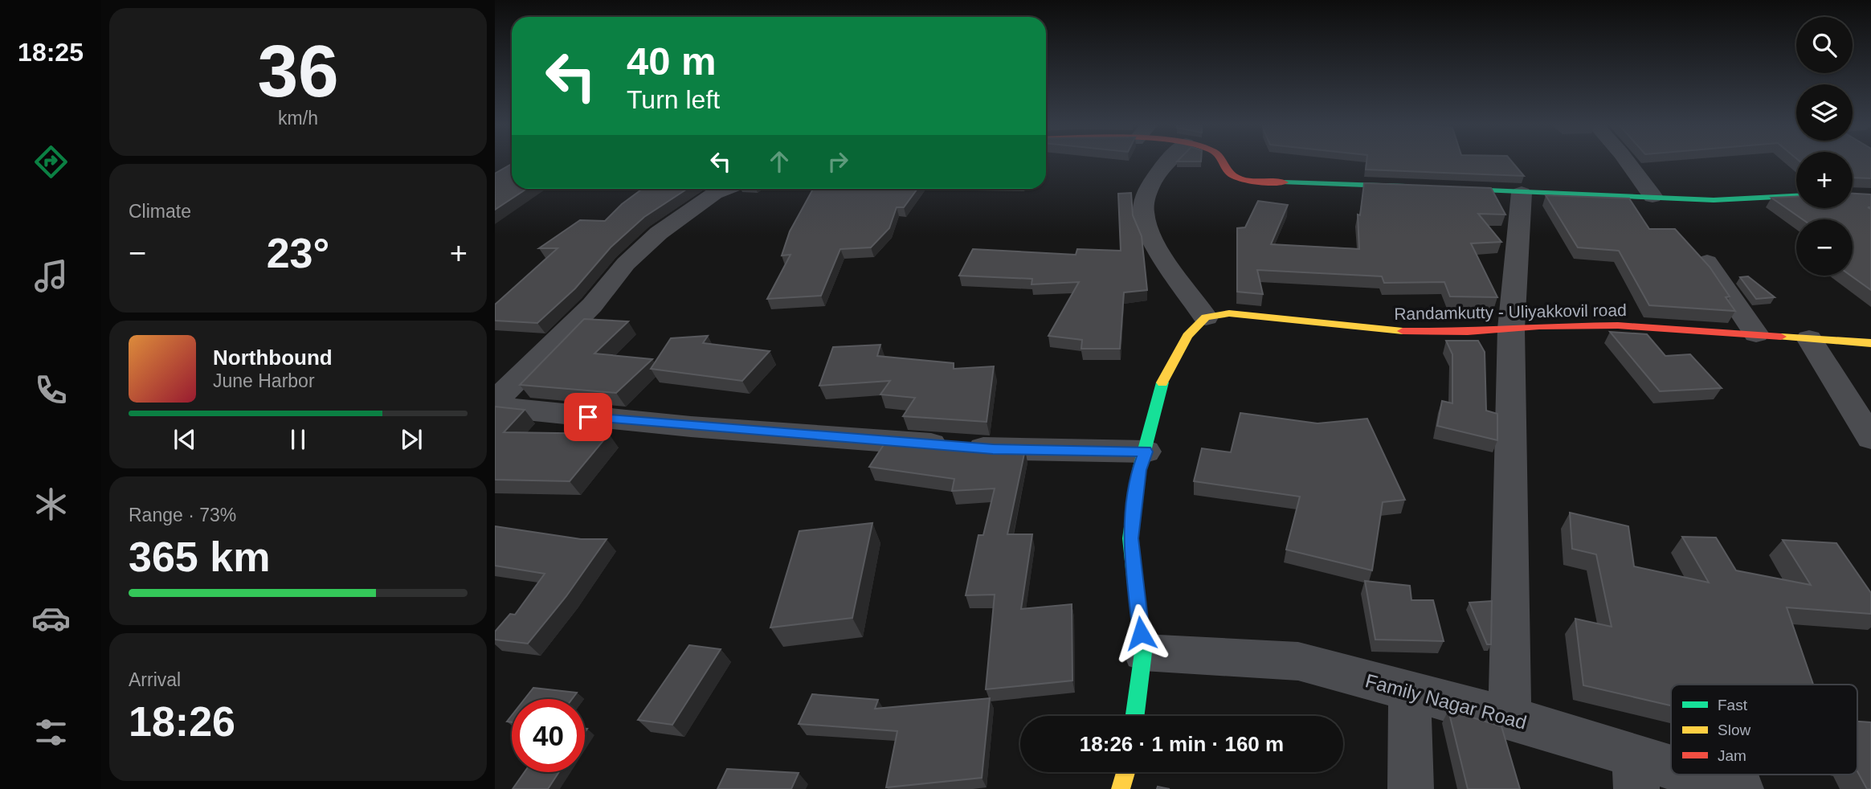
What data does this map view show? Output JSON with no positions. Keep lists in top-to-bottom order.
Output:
{
  "streets": {
    "street": ["Randamkutty - Uliyakkovil road", "Family Nagar Road"]
  },
  "legend": ["Fast", "Slow", "Jam"],
  "page": {
    "tabs": "18:25",
    "tile": [
      ["36", "km/h"],
      "Climate",
      ["Range · 73%", "365 km"],
      ["Arrival", "18:26"]
    ],
    "map_buttons": ["+", "−"],
    "turn": ["40 m", "Turn left"],
    "heat": ["−", "23°", "+"],
    "song": ["Northbound", "June Harbor"],
    "limit": "40",
    "trip": "18:26 · 1 min · 160 m"
  }
}
